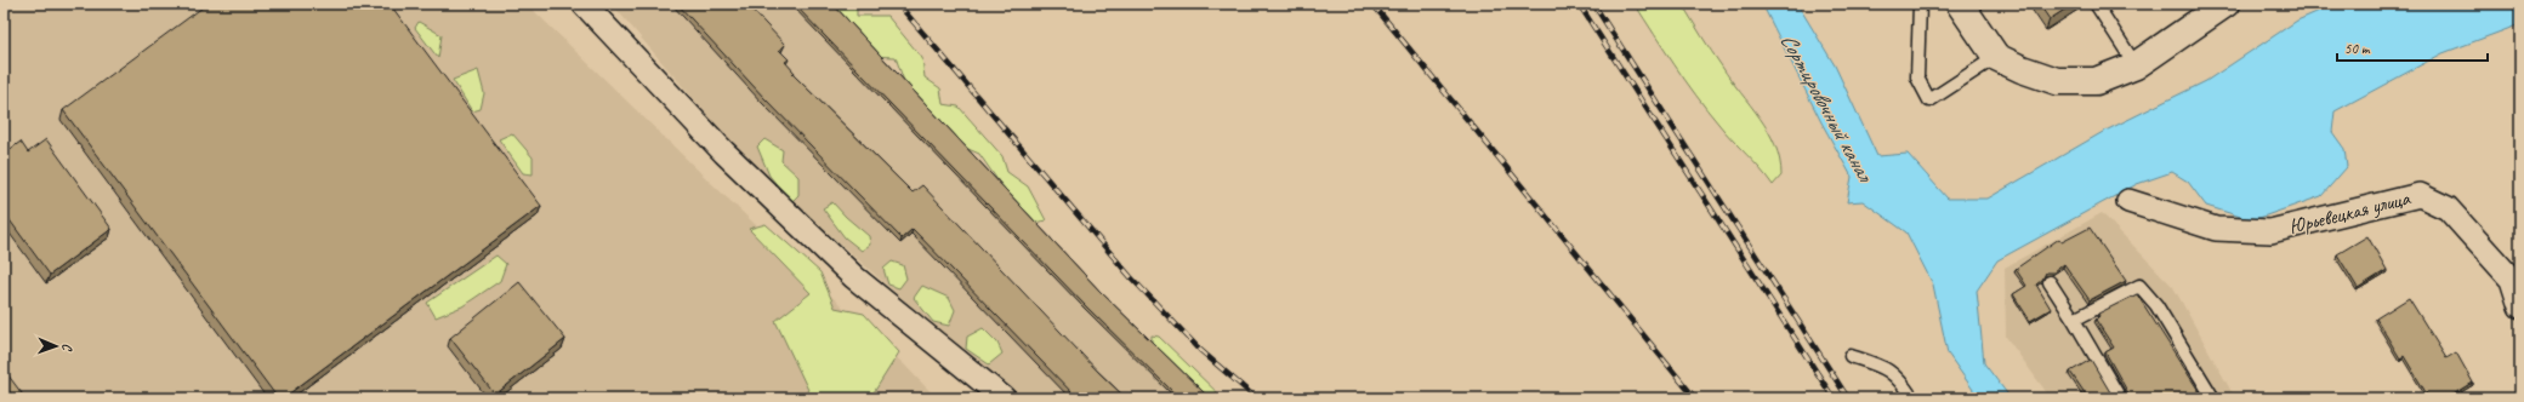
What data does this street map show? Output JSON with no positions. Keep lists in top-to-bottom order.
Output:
{
  "streets": {
    "street": ["Юрьевецкая улица"]
  },
  "water": ["Сортировочный канал"],
  "scale_bar": "50 m",
  "north": "right"
}
